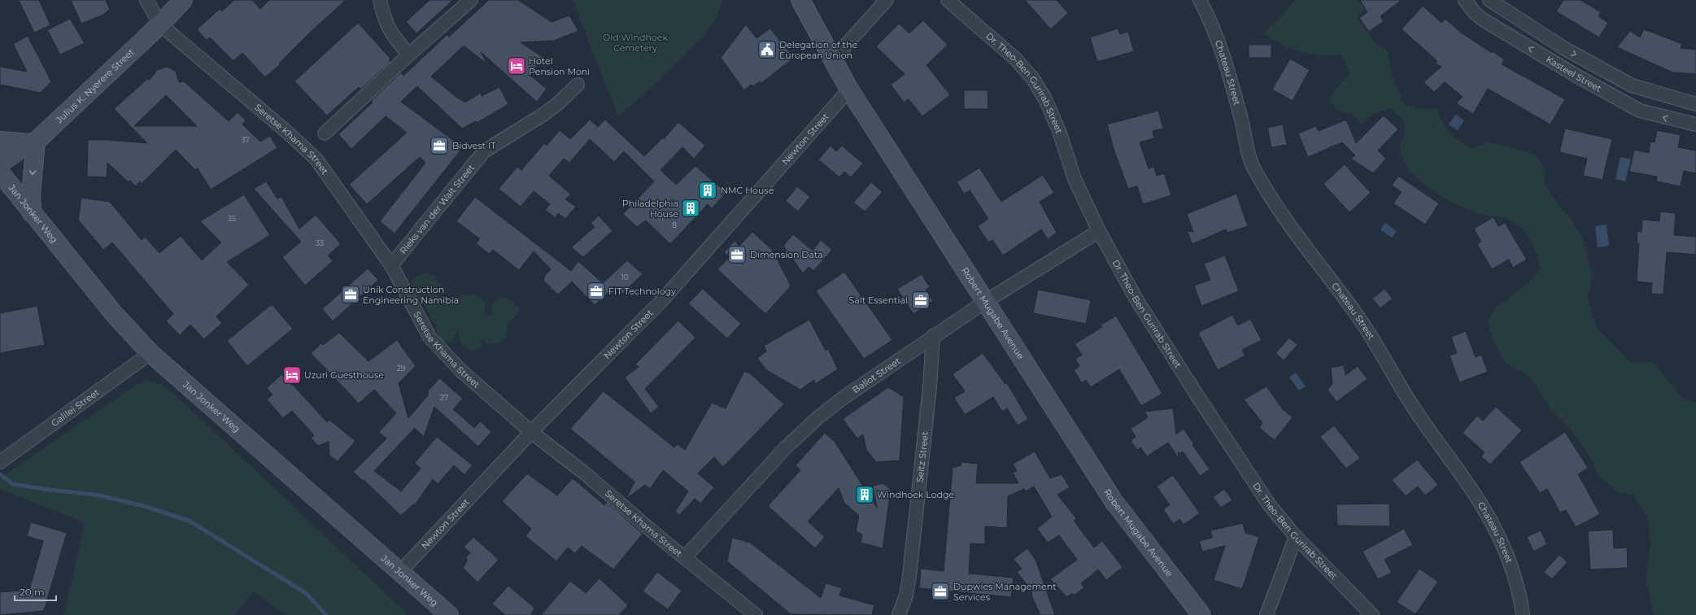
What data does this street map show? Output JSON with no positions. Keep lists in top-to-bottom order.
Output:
{
  "streets": {
    "main road": ["Julius K. Nyerere Street", "Jan Jonker Weg", "Robert Mugabe Avenue"],
    "street": [
      "Chateau Street",
      "Kasteel Street",
      "Dr. Theo-Ben Gurirab Street",
      "Newton Street",
      "Seretse Khama Street",
      "Rieks van der Walt Street",
      "Ballot Street",
      "Galilei Street",
      "Seitz Street"
    ]
  },
  "crossings": [
    ["Dr. Theo-Ben Gurirab Street", "Ballot Street"],
    ["Julius K. Nyerere Street", "Seretse Khama Street"],
    ["Newton Street", "Seretse Khama Street"],
    ["Newton Street", "Jan Jonker Weg"],
    ["Newton Street", "Robert Mugabe Avenue"],
    ["Seretse Khama Street", "Rieks van der Walt Street"],
    ["Seretse Khama Street", "Ballot Street"],
    ["Jan Jonker Weg", "Galilei Street"],
    ["Robert Mugabe Avenue", "Ballot Street"],
    ["Ballot Street", "Seitz Street"]
  ],
  "parks": ["Old Windhoek Cemetery"],
  "places": {
    "public building": ["Delegation of the European Union"],
    "hotel": ["Hotel Pension Moni", "Uzuri Guesthouse"],
    "office": [
      "Bidvest IT",
      "Dimension Data",
      "FIT Technology",
      "Unik Construction Engineering Namibia",
      "Salt Essential",
      "Dupwies Management Services"
    ],
    "building": ["NMC House", "Philadelphia House", "Windhoek Lodge"]
  },
  "house_numbers": [
    "37",
    "35",
    "8",
    "33",
    "10",
    "29",
    "27"
  ],
  "scale_bar": "20 m"
}
